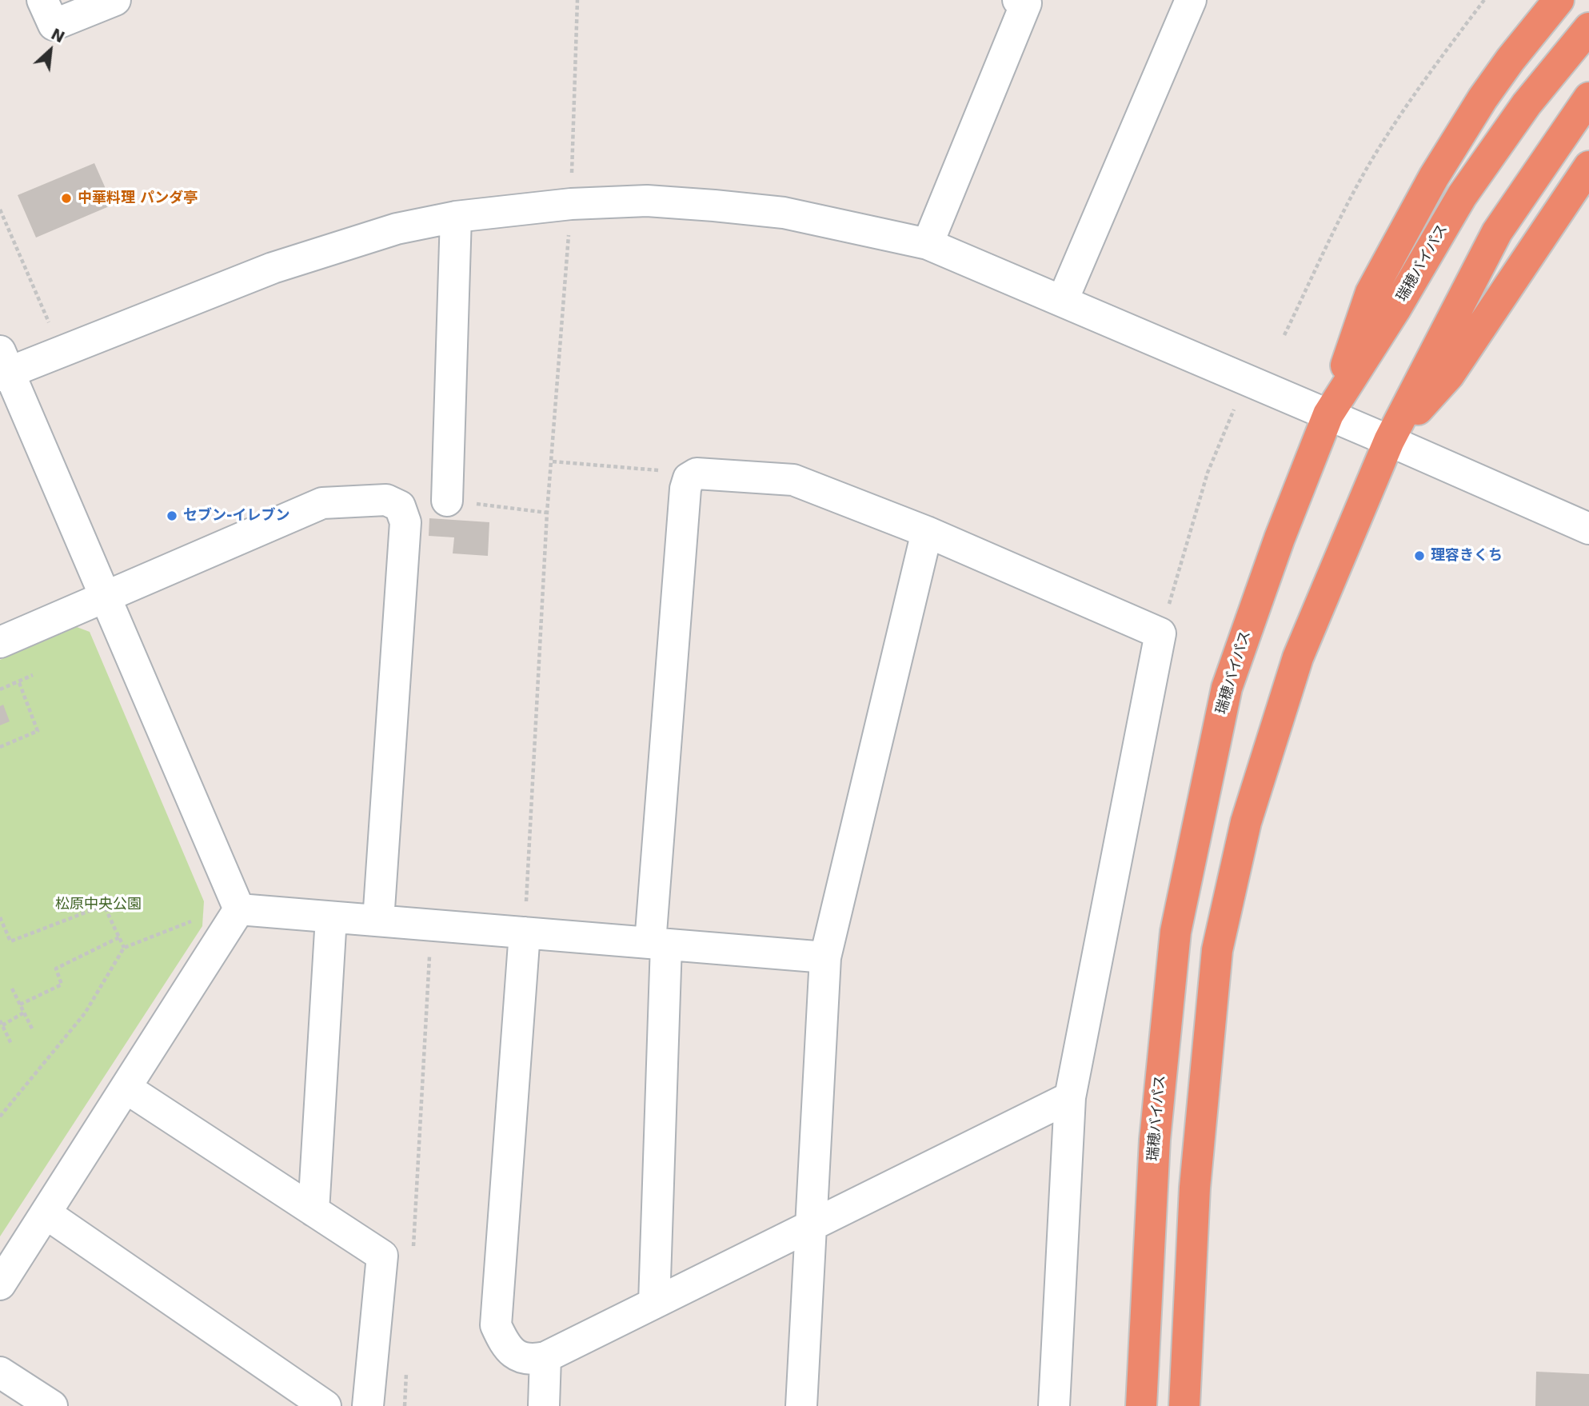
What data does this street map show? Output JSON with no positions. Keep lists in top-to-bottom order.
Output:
{
  "streets": {
    "highway": ["瑞穂バイパス"]
  },
  "parks": ["松原中央公園"],
  "places": ["中華料理 パンダ亭", "セブン-イレブン", "理容きくち"],
  "north": "top right"
}
